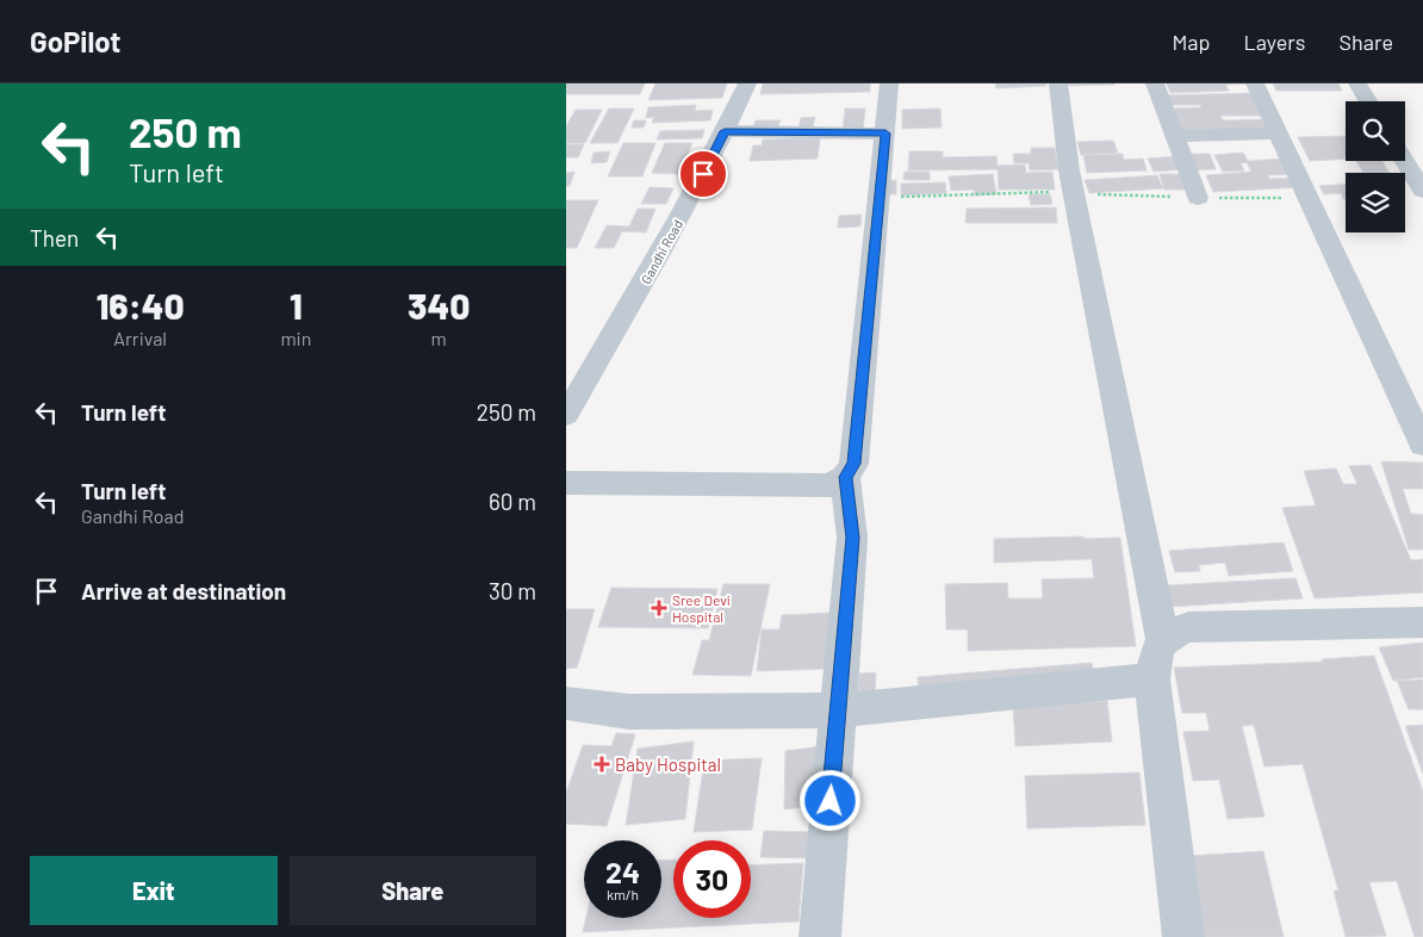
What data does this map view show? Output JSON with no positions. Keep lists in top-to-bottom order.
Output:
{
  "streets": {
    "street": ["Gandhi Road"]
  },
  "places": {
    "health": ["Sree Devi Hospital", "Baby Hospital"]
  },
  "page": {
    "header": "GoPilot",
    "nav": ["Map", "Layers", "Share"],
    "turn": ["250 m", "Turn left"],
    "then": "Then",
    "eta": [
      "16:40",
      "Arrival",
      "1",
      "min",
      "340",
      "m"
    ],
    "list": [
      {
        "name": "Turn left",
        "value": "250 m"
      },
      {
        "name": "Turn left",
        "note": "Gandhi Road",
        "value": "60 m"
      },
      {
        "name": "Arrive at destination",
        "value": "30 m"
      }
    ],
    "speed": "24 km/h",
    "limit": "30",
    "buttons": ["Exit", "Share"]
  }
}
